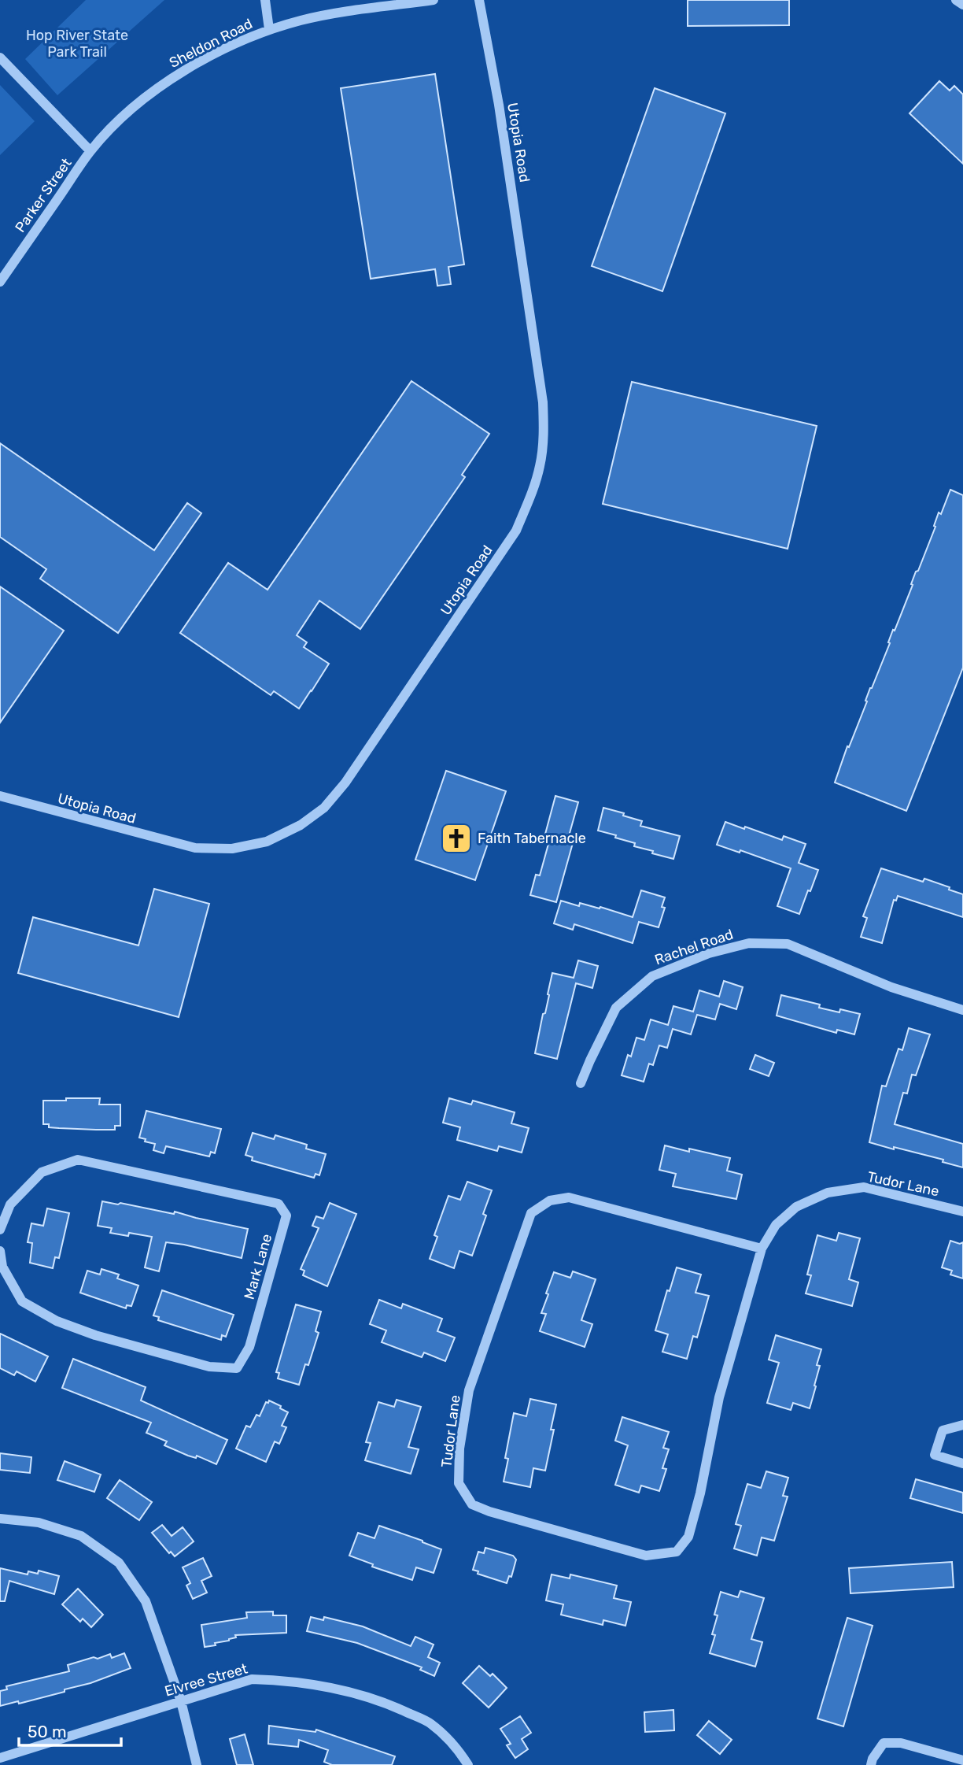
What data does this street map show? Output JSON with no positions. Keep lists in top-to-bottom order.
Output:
{
  "streets": {
    "street": [
      "Sheldon Road",
      "Utopia Road",
      "Parker Street",
      "Rachel Road",
      "Tudor Lane",
      "Mark Lane",
      "Elvree Street"
    ]
  },
  "crossings": [
    ["Sheldon Road", "Parker Street"]
  ],
  "parks": ["Hop River State Park Trail"],
  "places": {
    "church": ["Faith Tabernacle"]
  },
  "scale_bar": "50 m"
}
